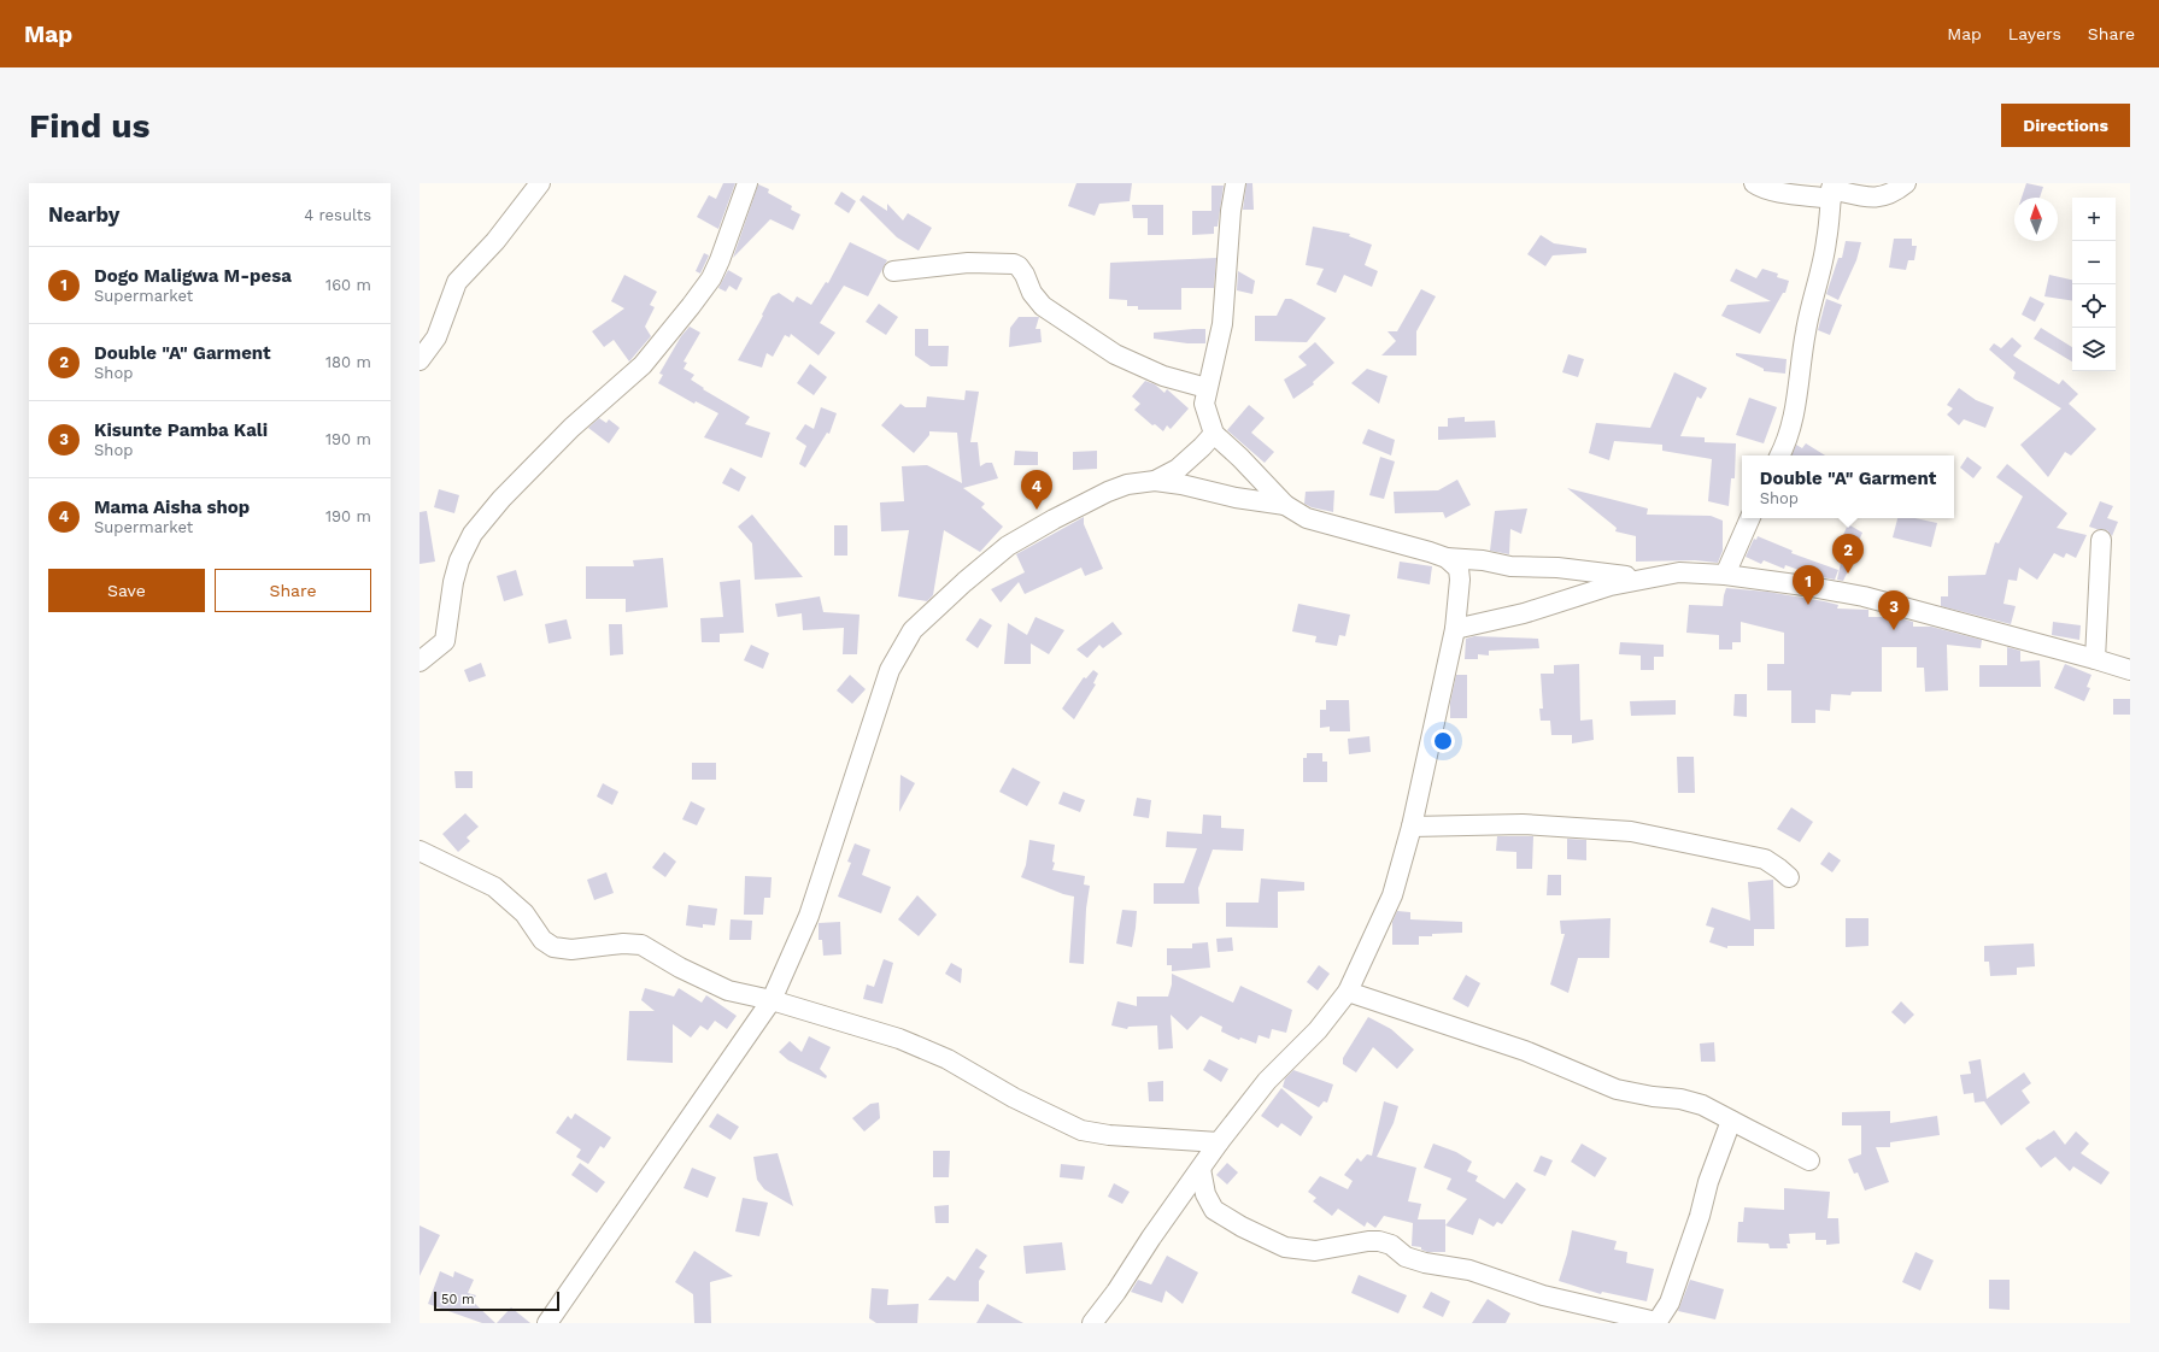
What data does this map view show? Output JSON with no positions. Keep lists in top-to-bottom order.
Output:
{
  "scale_bar": "50 m",
  "north": "top",
  "page": {
    "header": "Map",
    "nav": ["Map", "Layers", "Share"],
    "buttons": [
      "Directions",
      ["Save", "Share"]
    ],
    "title": "Find us",
    "heading": ["Nearby", "4 results"],
    "map_buttons": ["+", "−"],
    "list": [
      {
        "mark": "1",
        "name": "Dogo Maligwa M-pesa",
        "note": "Supermarket",
        "value": "160 m"
      },
      {
        "mark": "2",
        "name": "Double \"A\" Garment",
        "note": "Shop",
        "value": "180 m"
      },
      {
        "mark": "3",
        "name": "Kisunte Pamba Kali",
        "note": "Shop",
        "value": "190 m"
      },
      {
        "mark": "4",
        "name": "Mama Aisha shop",
        "note": "Supermarket",
        "value": "190 m"
      }
    ],
    "popup": ["Double \"A\" Garment", "Shop"],
    "pins": [
      "4",
      "2",
      "1",
      "3"
    ],
    "scale": "50 m"
  }
}
